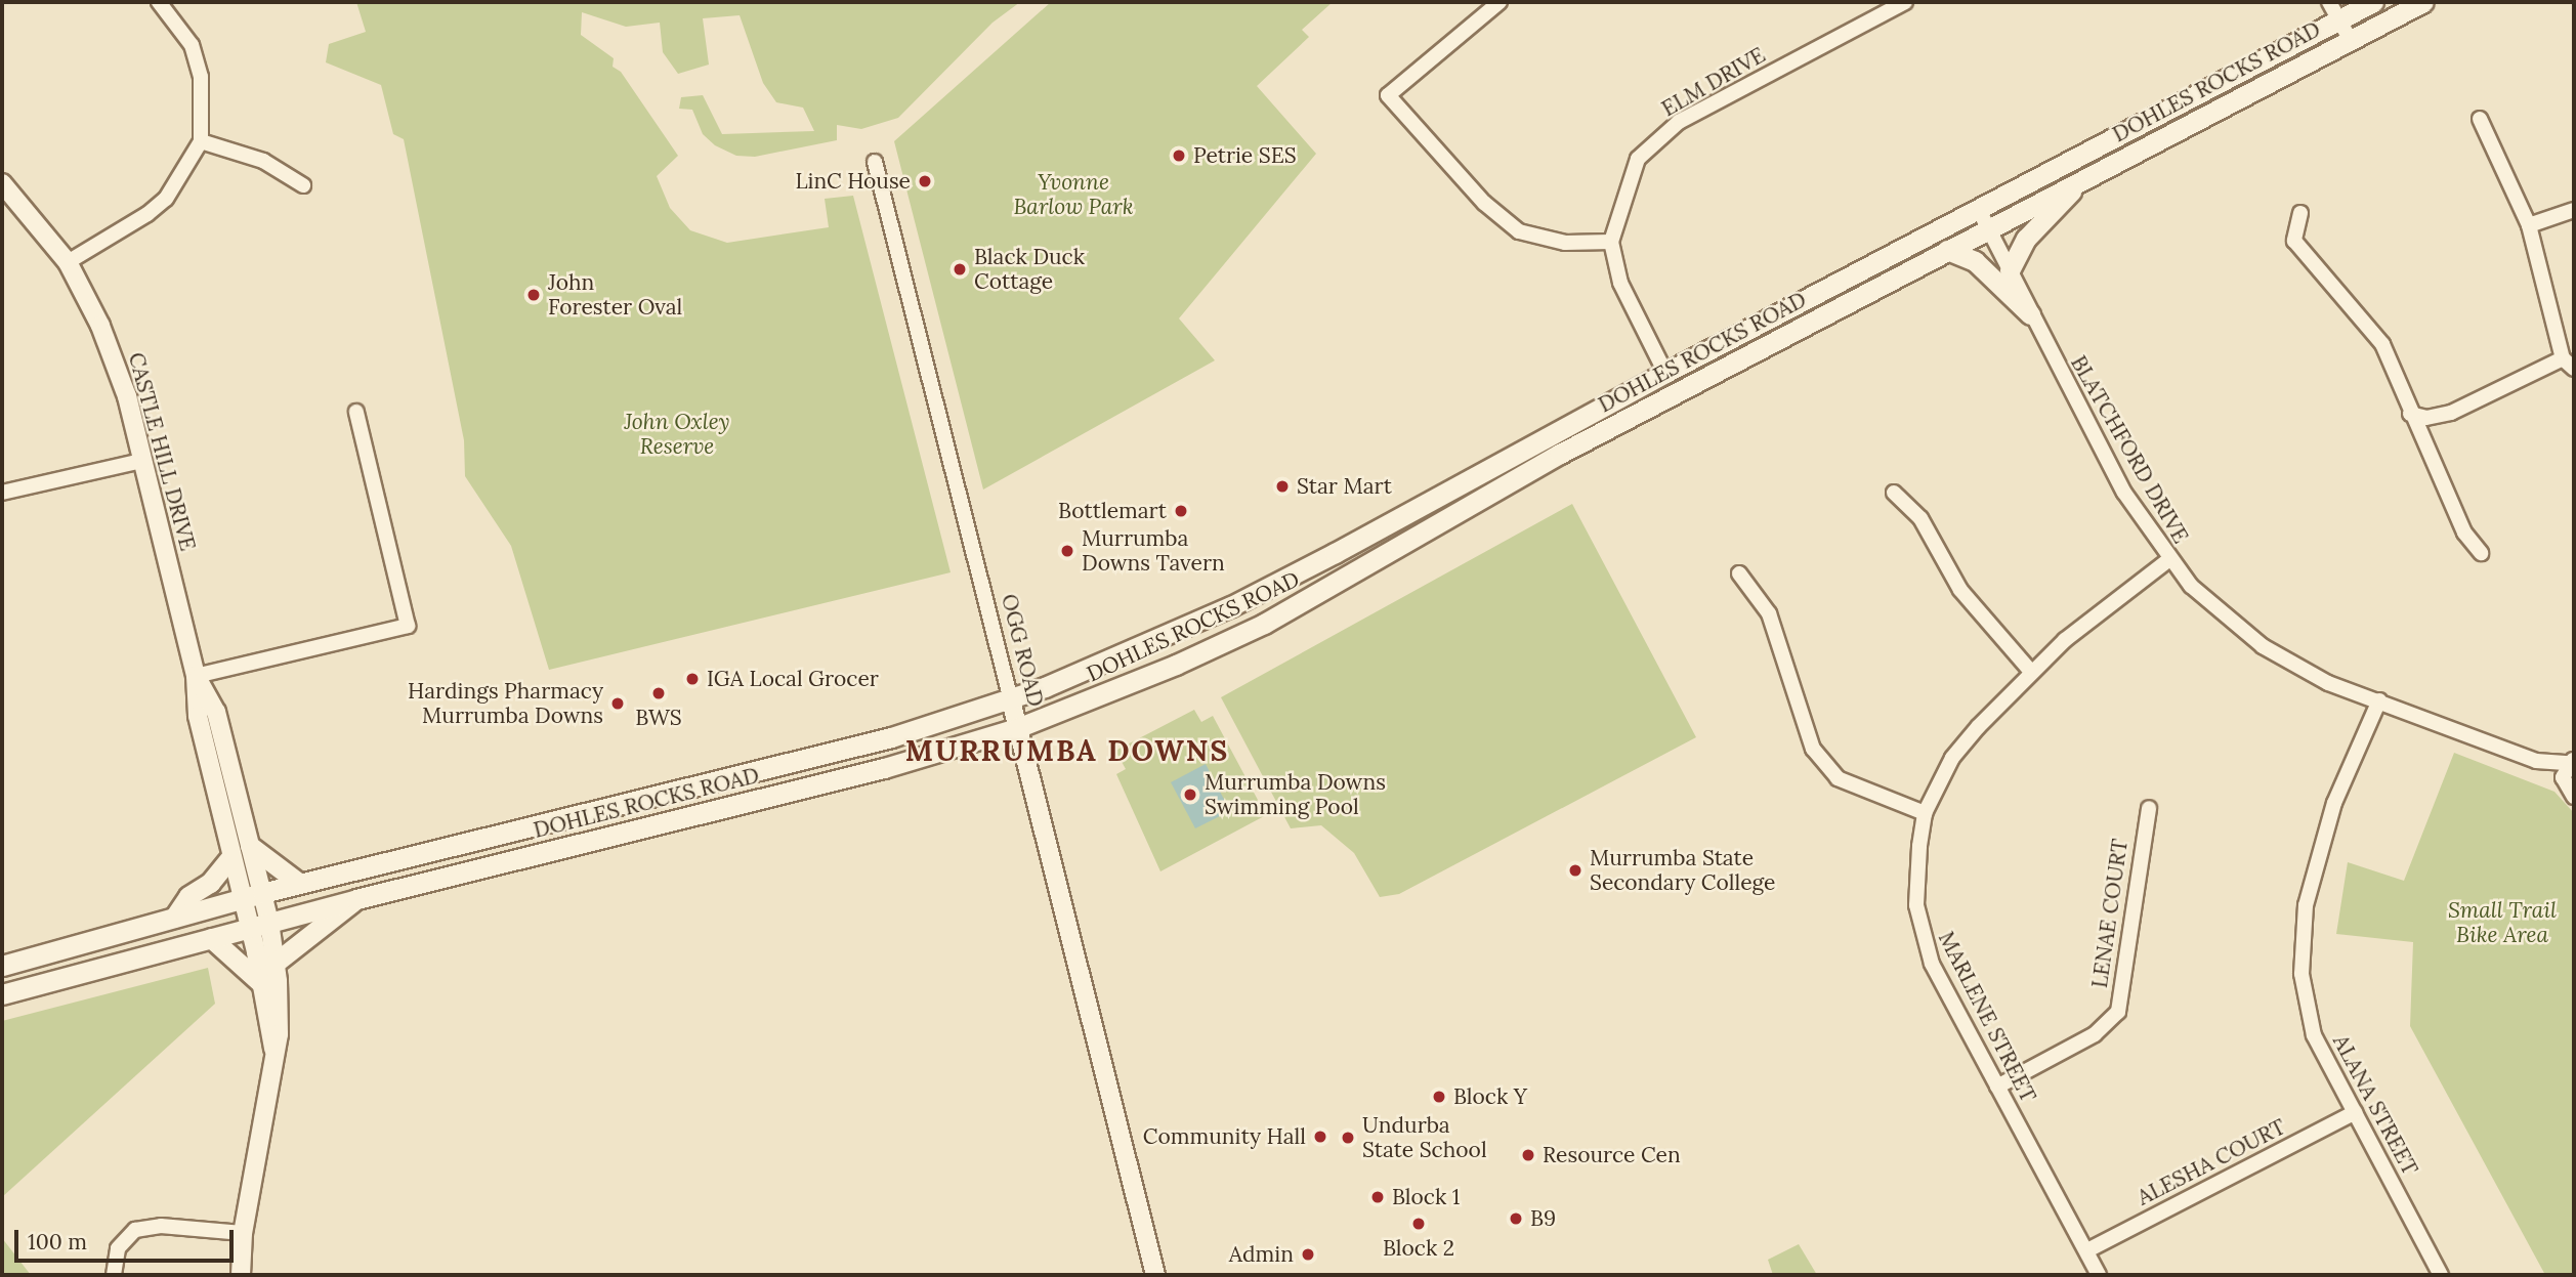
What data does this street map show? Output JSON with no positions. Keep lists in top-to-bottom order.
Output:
{
  "streets": {
    "main road": ["DOHLES ROCKS ROAD"],
    "street": [
      "ELM DRIVE",
      "BLATCHFORD DRIVE",
      "CASTLE HILL DRIVE",
      "OGG ROAD",
      "LENAE COURT",
      "MARLENE STREET",
      "ALANA STREET",
      "ALESHA COURT"
    ]
  },
  "crossings": [
    ["DOHLES ROCKS ROAD", "BLATCHFORD DRIVE"],
    ["DOHLES ROCKS ROAD", "CASTLE HILL DRIVE"],
    ["DOHLES ROCKS ROAD", "OGG ROAD"],
    ["BLATCHFORD DRIVE", "MARLENE STREET"],
    ["BLATCHFORD DRIVE", "ALANA STREET"],
    ["LENAE COURT", "MARLENE STREET"],
    ["MARLENE STREET", "ALESHA COURT"],
    ["ALANA STREET", "ALESHA COURT"]
  ],
  "districts": ["MURRUMBA DOWNS"],
  "parks": ["Yvonne Barlow Park", "John Oxley Reserve", "Small Trail Bike Area"],
  "places": [
    "Petrie SES",
    "LinC House",
    "Black Duck Cottage",
    "John Forester Oval",
    "Star Mart",
    "Bottlemart",
    "Murrumba Downs Tavern",
    "IGA Local Grocer",
    "BWS",
    "Hardings Pharmacy Murrumba Downs",
    "Murrumba Downs Swimming Pool",
    "Murrumba State Secondary College",
    "Block Y",
    "Community Hall",
    "Undurba State School",
    "Resource Cen",
    "Block 1",
    "B9",
    "Block 2",
    "Admin"
  ],
  "scale_bar": "100 m"
}
